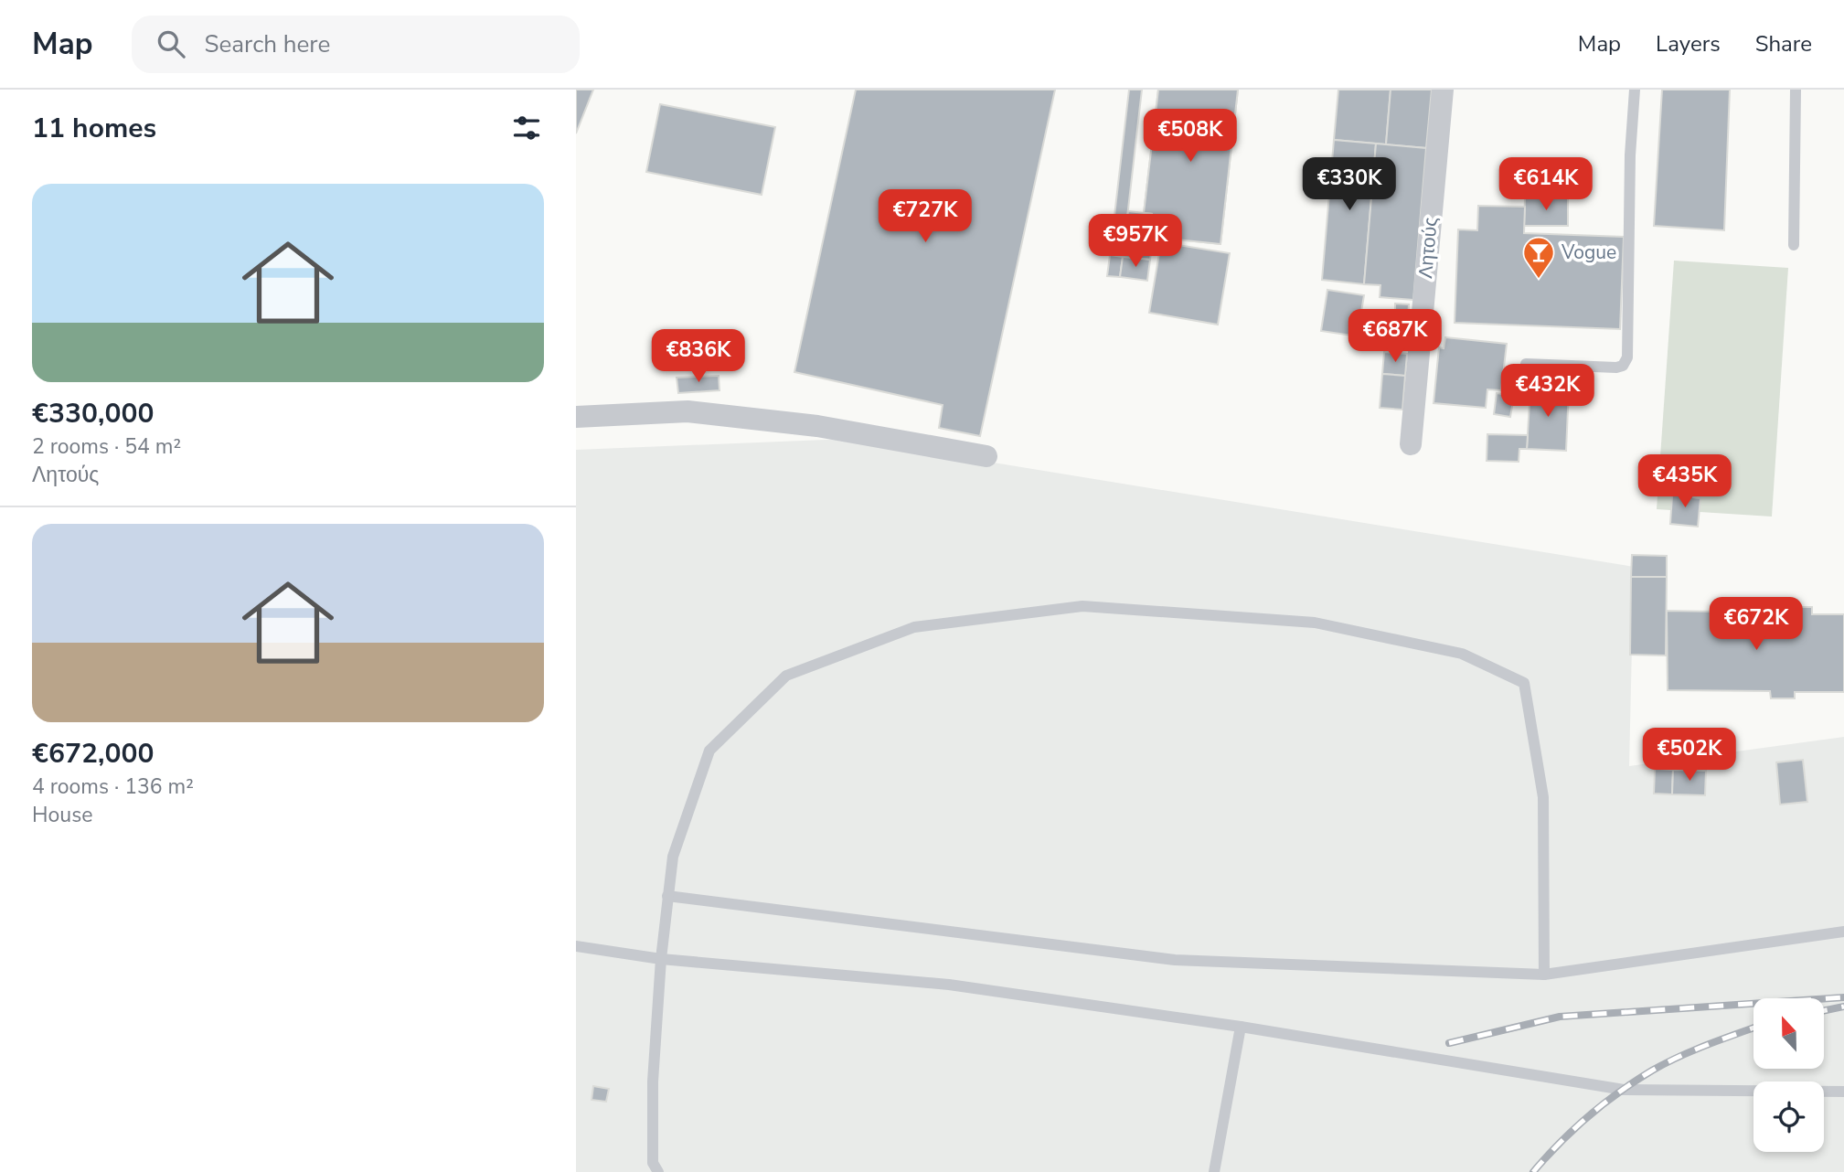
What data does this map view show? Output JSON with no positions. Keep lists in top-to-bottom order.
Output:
{
  "streets": {
    "street": ["Λητούς"]
  },
  "places": {
    "bar": ["Vogue"]
  },
  "north": "top",
  "page": {
    "header": "Map",
    "search": "Search here",
    "nav": ["Map", "Layers", "Share"],
    "heading": "11 homes",
    "price": [
      "€508K",
      "€330K",
      "€614K",
      "€727K",
      "€957K",
      "€687K",
      "€836K",
      "€432K",
      "€435K",
      "€672K",
      "€502K"
    ],
    "list": [
      {
        "name": "€330,000",
        "note": "2 rooms · 54 m² · Λητούς"
      },
      {
        "name": "€672,000",
        "note": "4 rooms · 136 m² · House"
      }
    ]
  }
}
